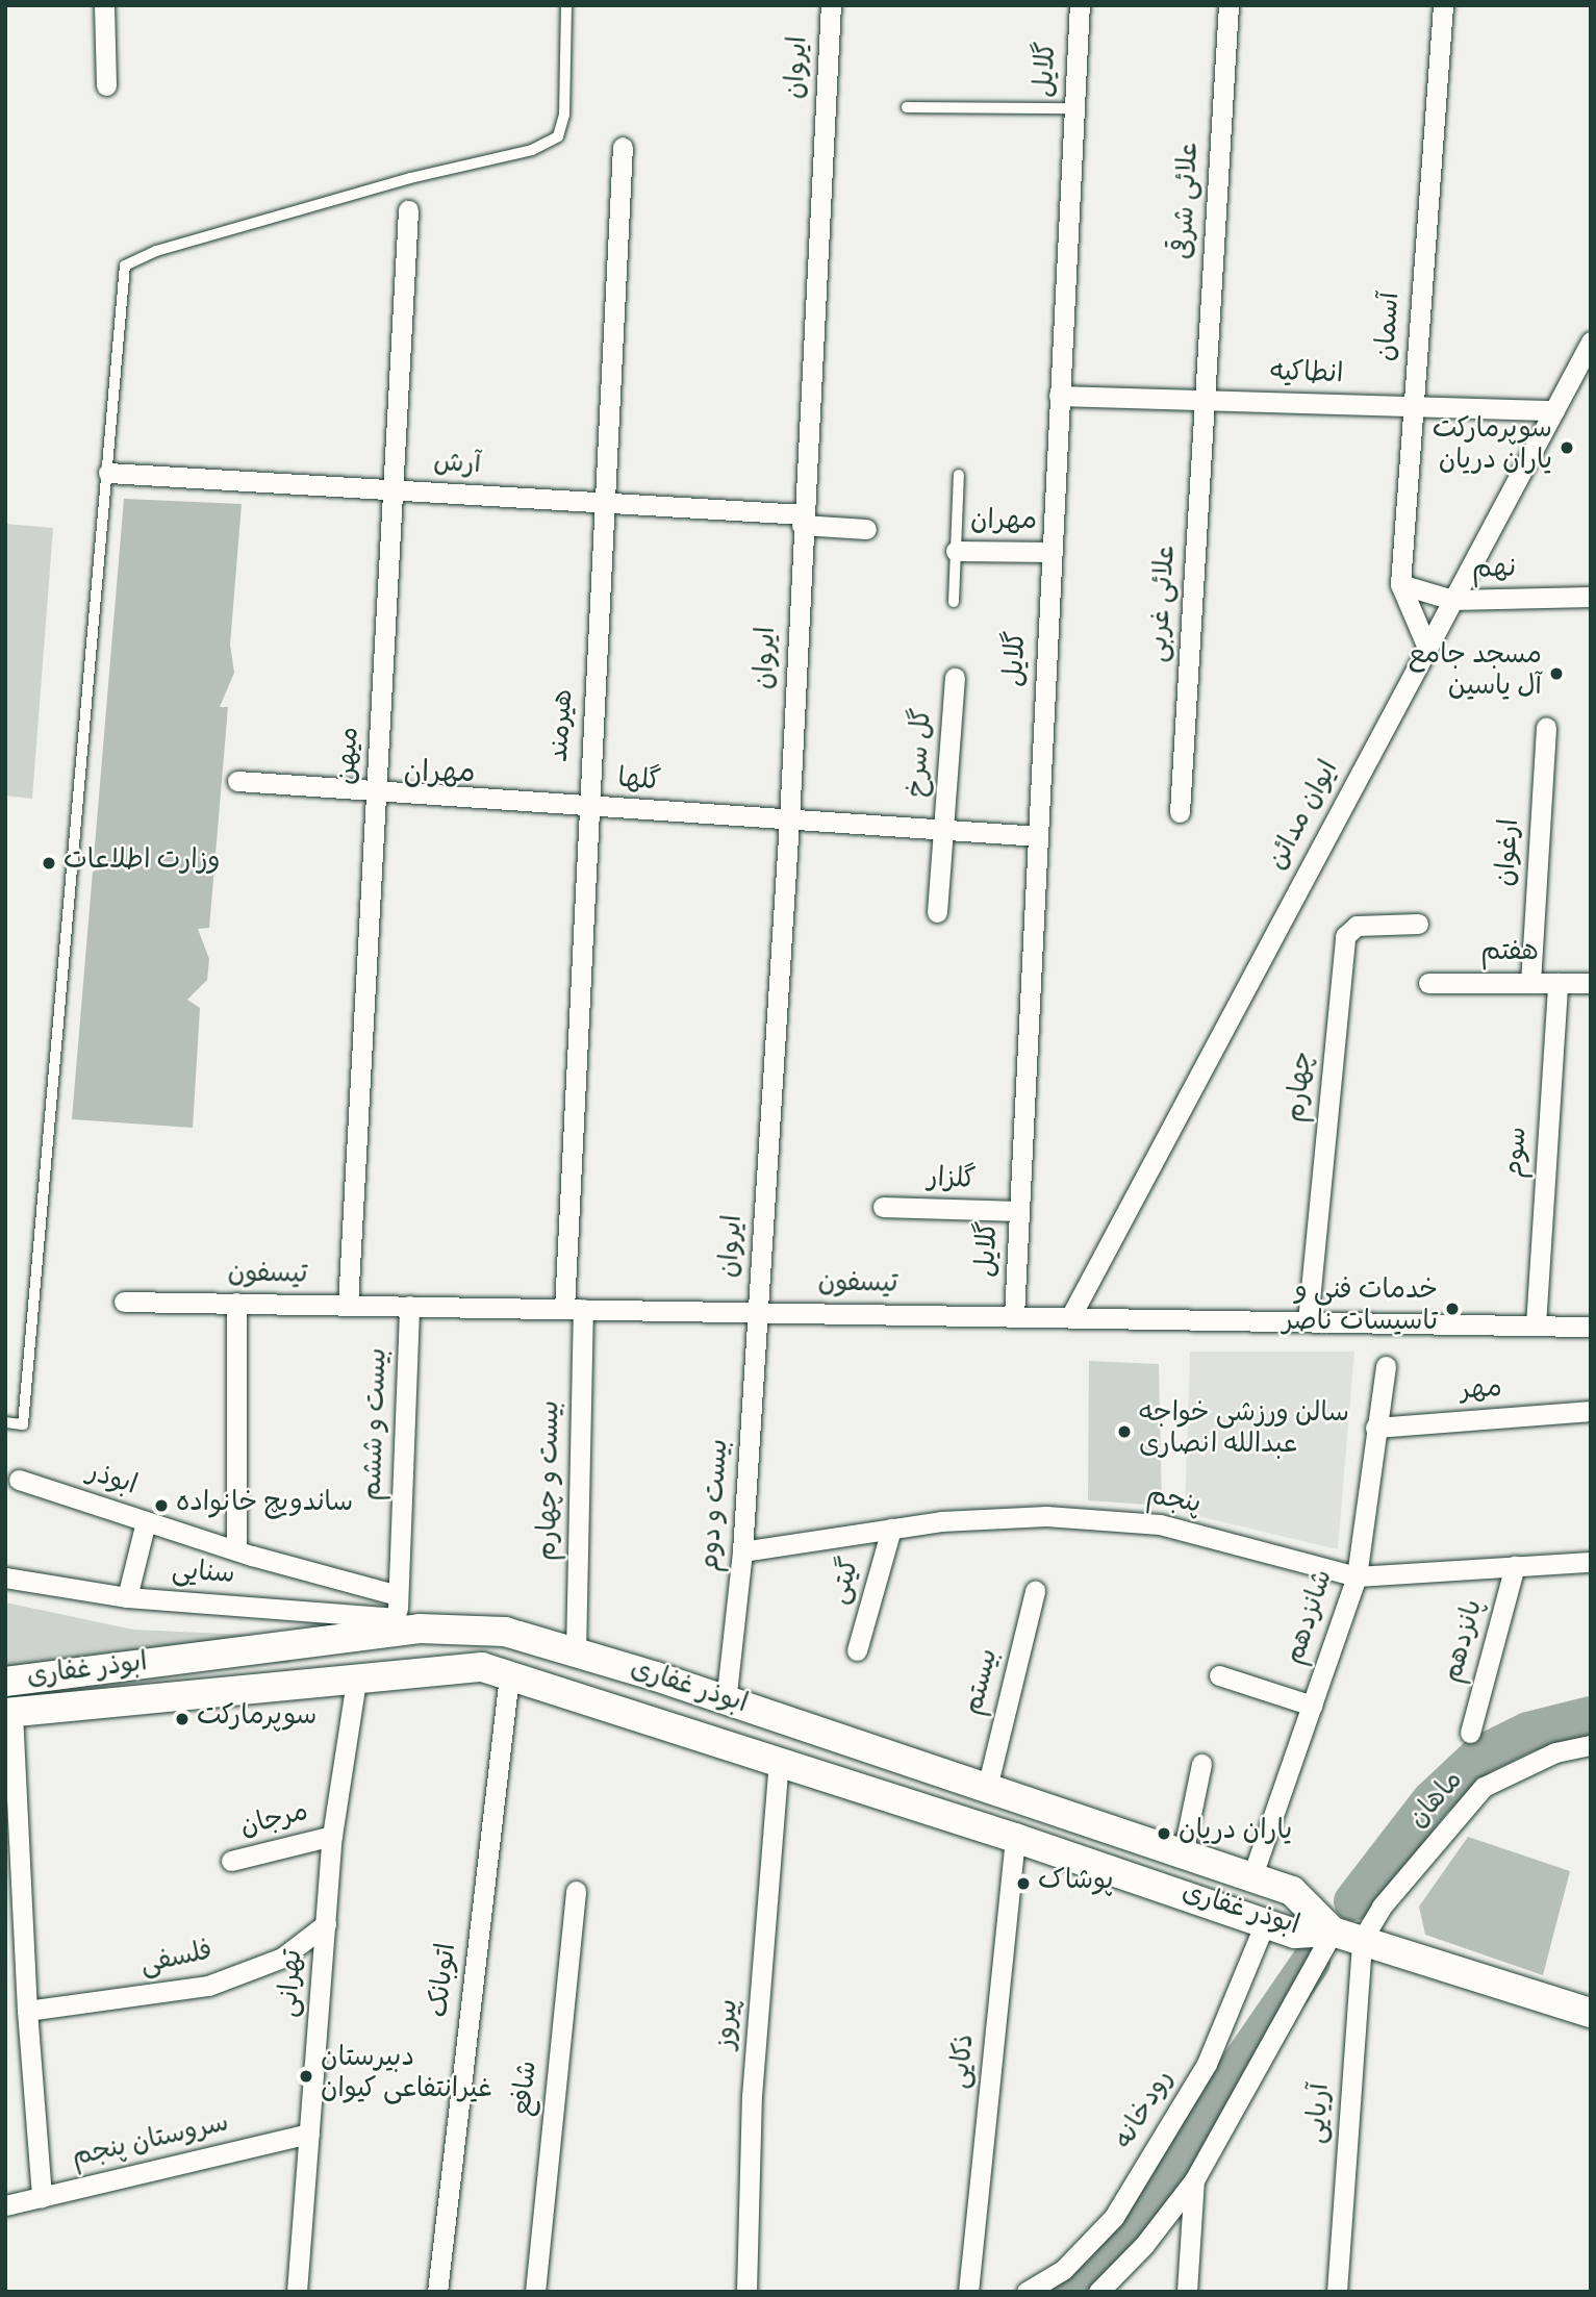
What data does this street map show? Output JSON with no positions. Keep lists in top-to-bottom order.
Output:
{
  "streets": {
    "main road": ["ابوذر غفاری"],
    "street": [
      "ایروان",
      "گلایل",
      "علائی شرقی",
      "آسمان",
      "انطاکیه",
      "آرش",
      "مهران",
      "نهم",
      "علائی غربی",
      "هیرمند",
      "گل سرخ",
      "میهن",
      "گلها",
      "ایوان مدائن",
      "ارغوان",
      "هفتم",
      "چهارم",
      "سوم",
      "گلزار",
      "تیسفون",
      "مهر",
      "بیست و ششم",
      "بیست و چهارم",
      "ابوذر",
      "پنجم",
      "بیست و دوم",
      "سنایی",
      "گیتی",
      "شانزدهم",
      "پانزدهم",
      "بیستم",
      "ماهان",
      "مرجان",
      "فلسفی",
      "اتوبانک",
      "تهرانی",
      "پیروز",
      "ذکایی",
      "شافع",
      "رودخانه",
      "آریایی",
      "سروستان پنجم"
    ]
  },
  "crossings": [
    ["ایروان", "آرش"],
    ["ایروان", "گلها"],
    ["ایروان", "تیسفون"],
    ["ایروان", "بیست و دوم"],
    ["گلایل", "انطاکیه"],
    ["گلایل", "مهران"],
    ["گلایل", "گلها"],
    ["گلایل", "گلزار"],
    ["گلایل", "تیسفون"],
    ["علائی شرقی", "انطاکیه"],
    ["علائی شرقی", "علائی غربی"],
    ["آسمان", "انطاکیه"],
    ["آسمان", "نهم"],
    ["آسمان", "ایوان مدائن"],
    ["انطاکیه", "علائی غربی"],
    ["انطاکیه", "ایوان مدائن"],
    ["آرش", "هیرمند"],
    ["آرش", "میهن"],
    ["نهم", "ایوان مدائن"],
    ["هیرمند", "گلها"],
    ["هیرمند", "تیسفون"],
    ["هیرمند", "بیست و چهارم"],
    ["گل سرخ", "گلها"],
    ["میهن", "گلها"],
    ["میهن", "تیسفون"],
    ["ایوان مدائن", "تیسفون"],
    ["ارغوان", "هفتم"],
    ["هفتم", "سوم"],
    ["چهارم", "تیسفون"],
    ["سوم", "تیسفون"],
    ["تیسفون", "بیست و ششم"],
    ["تیسفون", "بیست و چهارم"],
    ["تیسفون", "بیست و دوم"],
    ["مهر", "شانزدهم"],
    ["بیست و ششم", "ابوذر"],
    ["بیست و ششم", "سنایی"],
    ["بیست و ششم", "ابوذر غفاری"],
    ["بیست و چهارم", "ابوذر غفاری"],
    ["پنجم", "بیست و دوم"],
    ["پنجم", "گیتی"],
    ["پنجم", "شانزدهم"],
    ["پنجم", "پانزدهم"],
    ["بیست و دوم", "ابوذر غفاری"],
    ["سنایی", "ابوذر غفاری"],
    ["شانزدهم", "ابوذر غفاری"],
    ["ابوذر غفاری", "بیستم"],
    ["ابوذر غفاری", "ماهان"],
    ["ابوذر غفاری", "اتوبانک"],
    ["ابوذر غفاری", "تهرانی"],
    ["ابوذر غفاری", "پیروز"],
    ["ابوذر غفاری", "ذکایی"],
    ["ابوذر غفاری", "رودخانه"],
    ["ابوذر غفاری", "آریایی"],
    ["ماهان", "آریایی"],
    ["مرجان", "تهرانی"],
    ["فلسفی", "تهرانی"],
    ["تهرانی", "سروستان پنجم"]
  ],
  "districts": ["مهران"],
  "places": [
    "سوپرمارکت یاران دریان",
    "مسجد جامع آل یاسین",
    "وزارت اطلاعات",
    "خدمات فنی و تاسیسات ناصر",
    "سالن ورزشی خواجه عبدالله انصاری",
    "ساندویچ خانواده",
    "سوپرمارکت",
    "یاران دریان",
    "پوشاک",
    "دبیرستان غیرانتفاعی کیوان"
  ]
}
